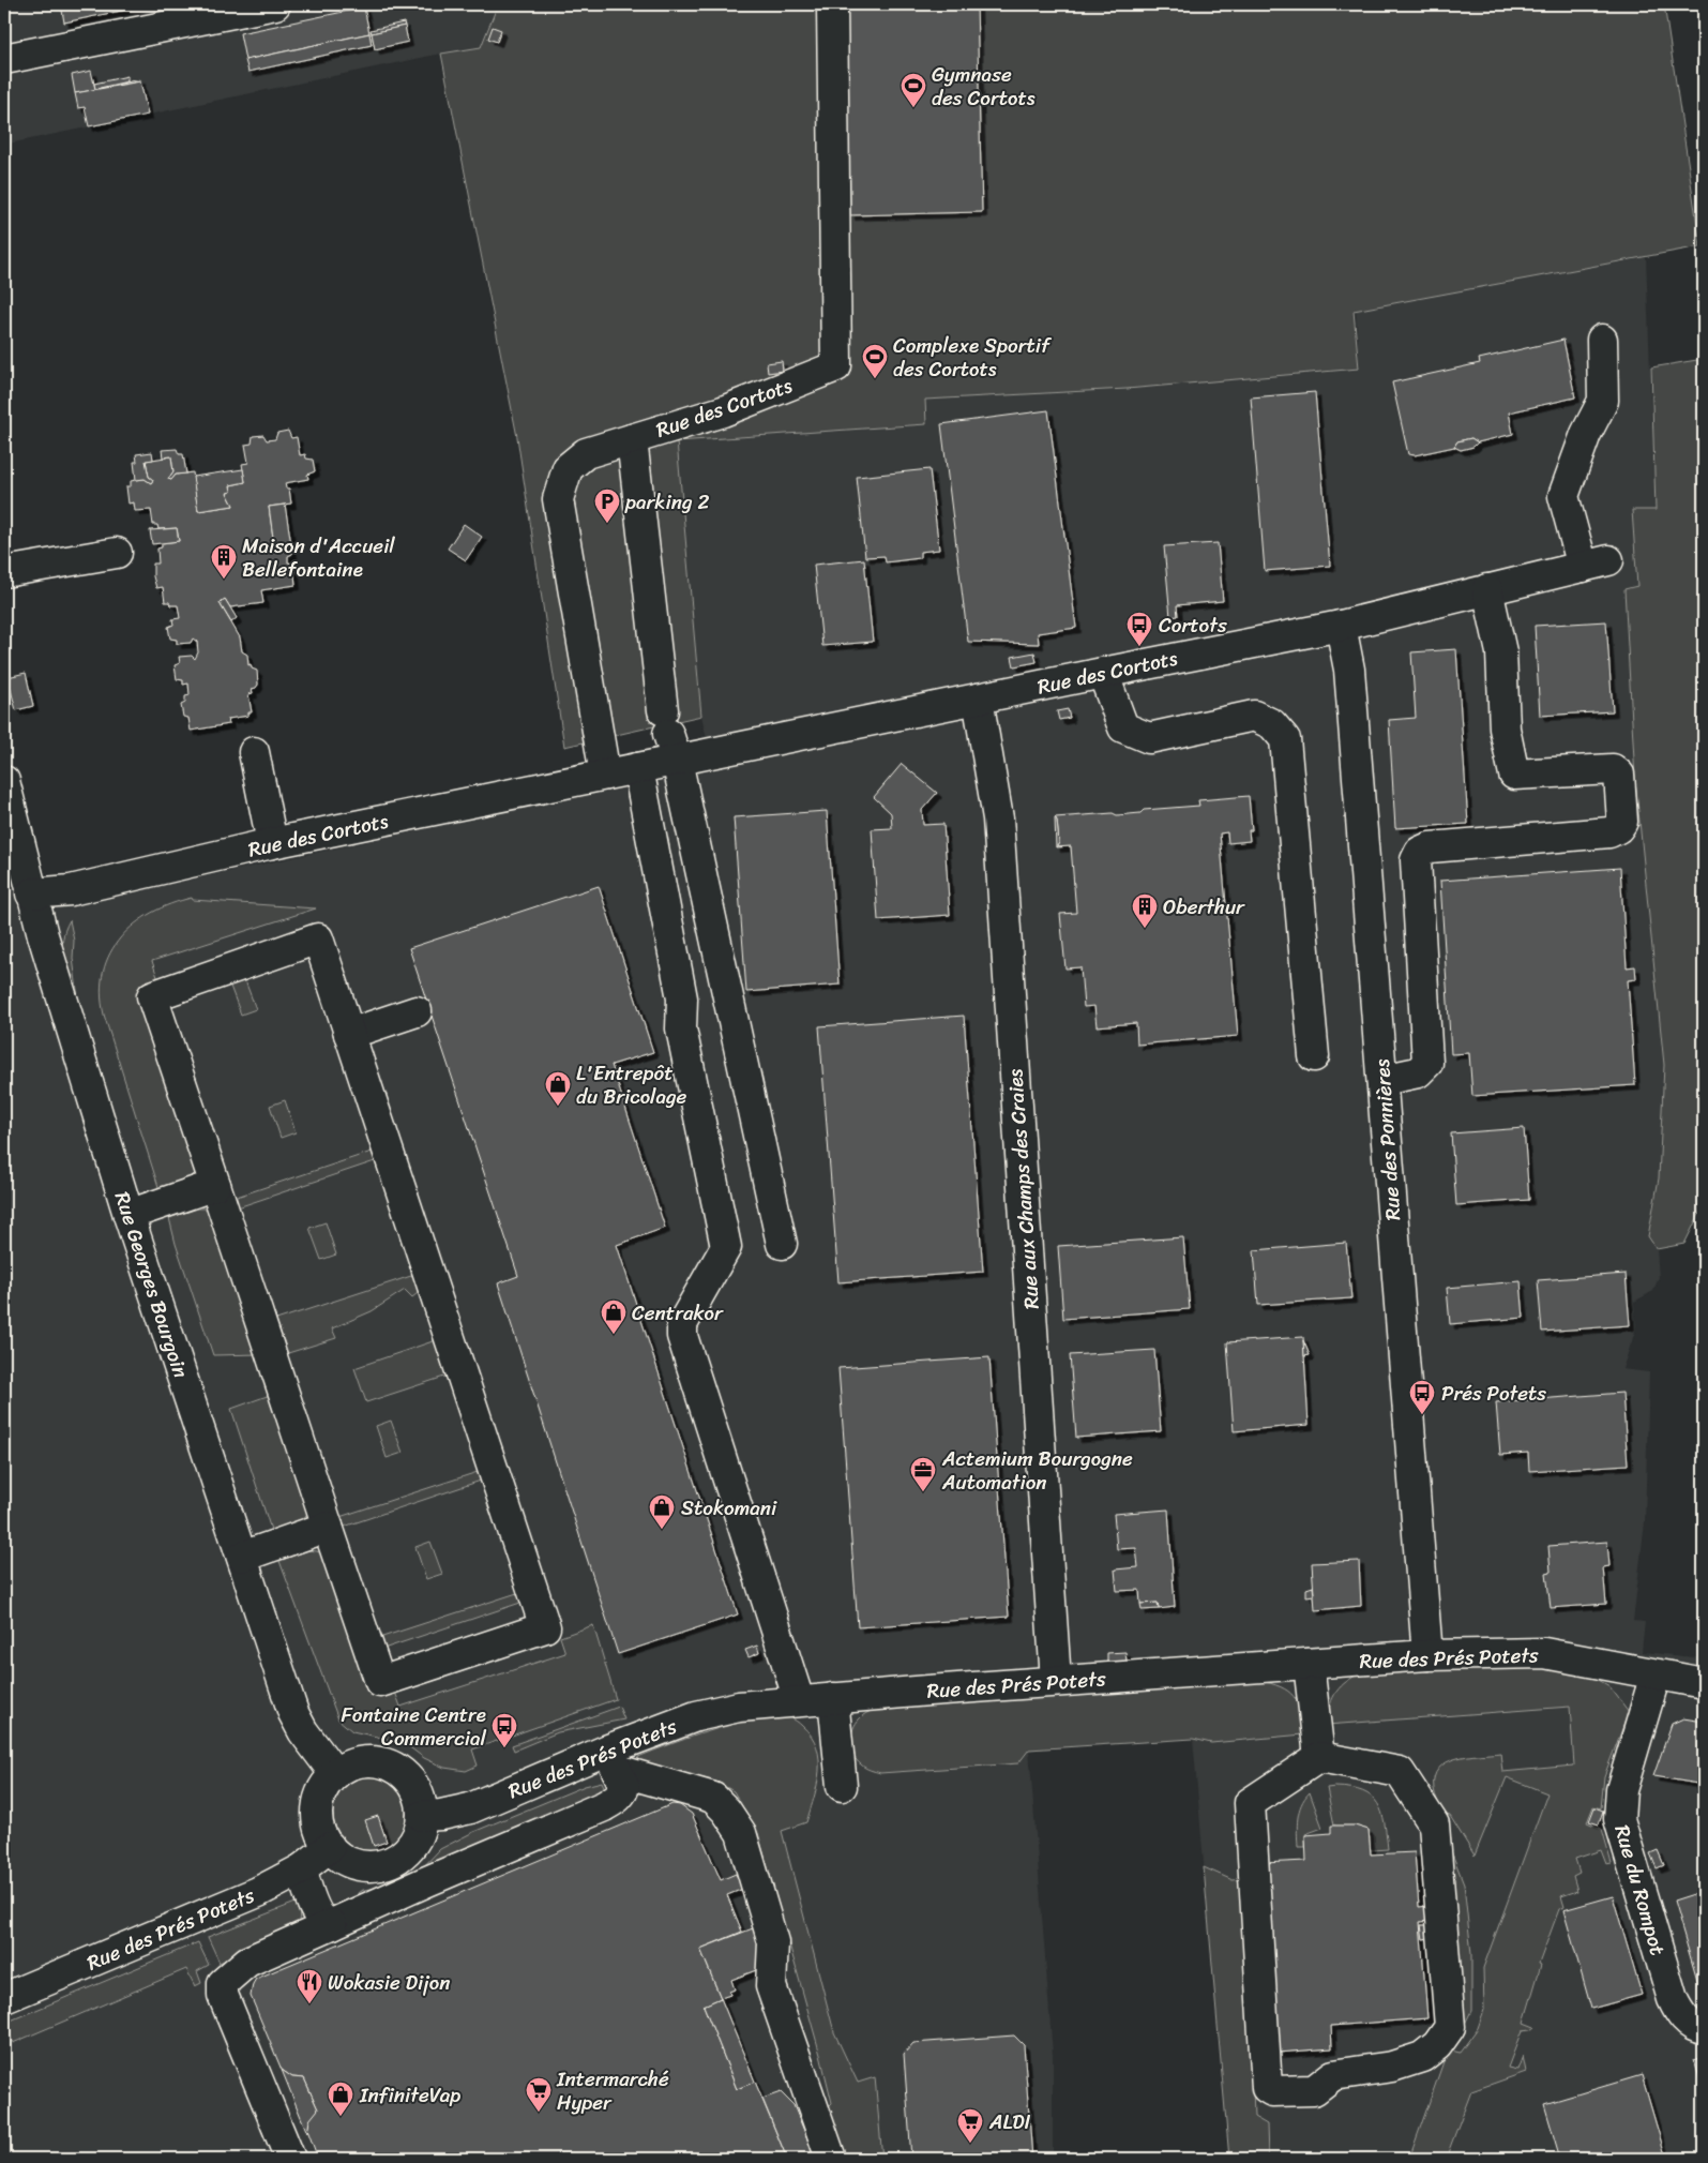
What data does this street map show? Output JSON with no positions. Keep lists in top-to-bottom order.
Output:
{
  "streets": {
    "street": [
      "Rue des Cortots",
      "Rue des Ponnières",
      "Rue aux Champs des Craies",
      "Rue Georges Bourgoin",
      "Rue des Prés Potets",
      "Rue du Rompot"
    ]
  },
  "crossings": [
    ["Rue des Cortots", "Rue des Ponnières"],
    ["Rue des Cortots", "Rue aux Champs des Craies"],
    ["Rue des Cortots", "Rue Georges Bourgoin"],
    ["Rue des Ponnières", "Rue des Prés Potets"],
    ["Rue aux Champs des Craies", "Rue des Prés Potets"],
    ["Rue Georges Bourgoin", "Rue des Prés Potets"],
    ["Rue des Prés Potets", "Rue du Rompot"]
  ],
  "places": {
    "sports": ["Gymnase des Cortots", "Complexe Sportif des Cortots"],
    "parking": ["parking 2"],
    "building": ["Maison d'Accueil Bellefontaine", "Oberthur"],
    "bus stop": ["Cortots", "Prés Potets", "Fontaine Centre Commercial"],
    "shop": [
      "L'Entrepôt du Bricolage",
      "Centrakor",
      "Stokomani",
      "InfiniteVap"
    ],
    "office": ["Actemium Bourgogne Automation"],
    "restaurant": ["Wokasie Dijon"],
    "supermarket": ["Intermarché Hyper", "ALDI"]
  }
}
